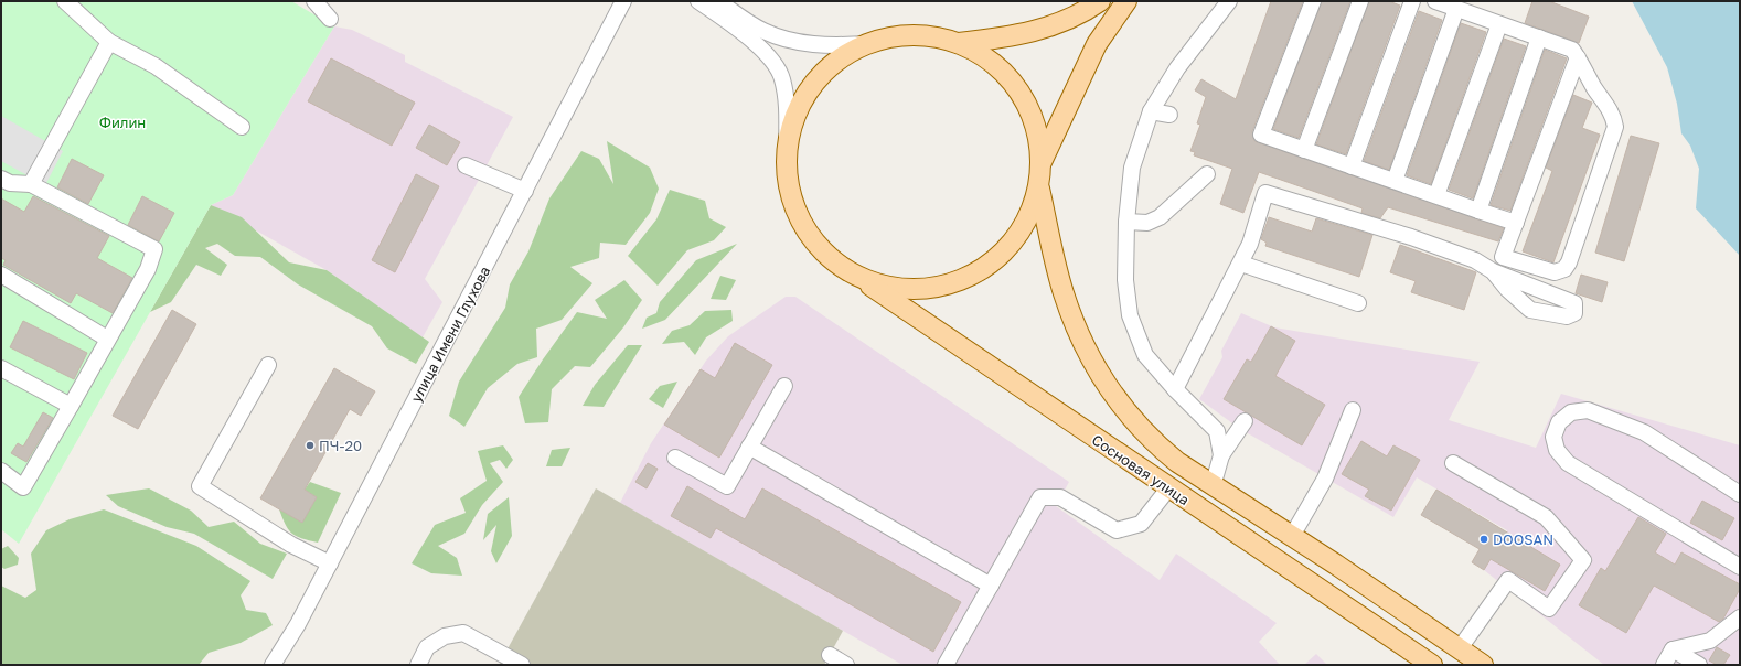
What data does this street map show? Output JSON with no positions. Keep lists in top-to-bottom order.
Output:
{
  "streets": {
    "main road": ["Сосновая улица"],
    "street": ["улица Имени Глухова"]
  },
  "parks": ["Филин"],
  "places": ["ПЧ-20", "DOOSAN"]
}
